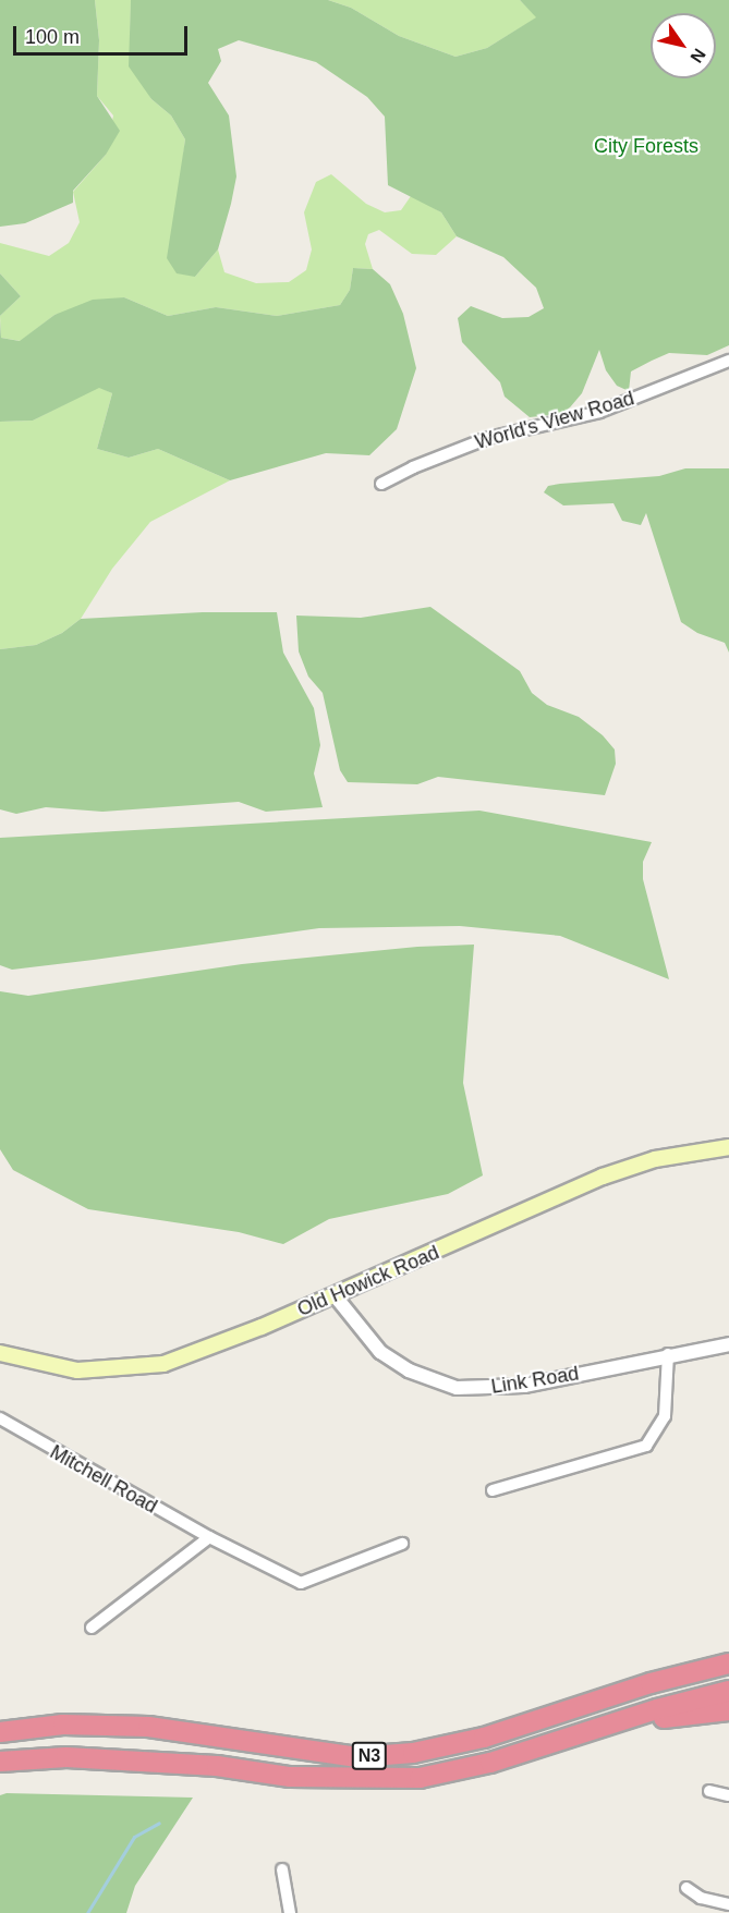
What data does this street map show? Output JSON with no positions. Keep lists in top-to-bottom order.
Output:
{
  "streets": {
    "highway": ["N3"],
    "main road": ["Old Howick Road"],
    "street": ["World's View Road", "Link Road", "Mitchell Road"]
  },
  "crossings": [
    ["Old Howick Road", "Link Road"]
  ],
  "parks": ["City Forests"],
  "scale_bar": "100 m",
  "north": "bottom right"
}
